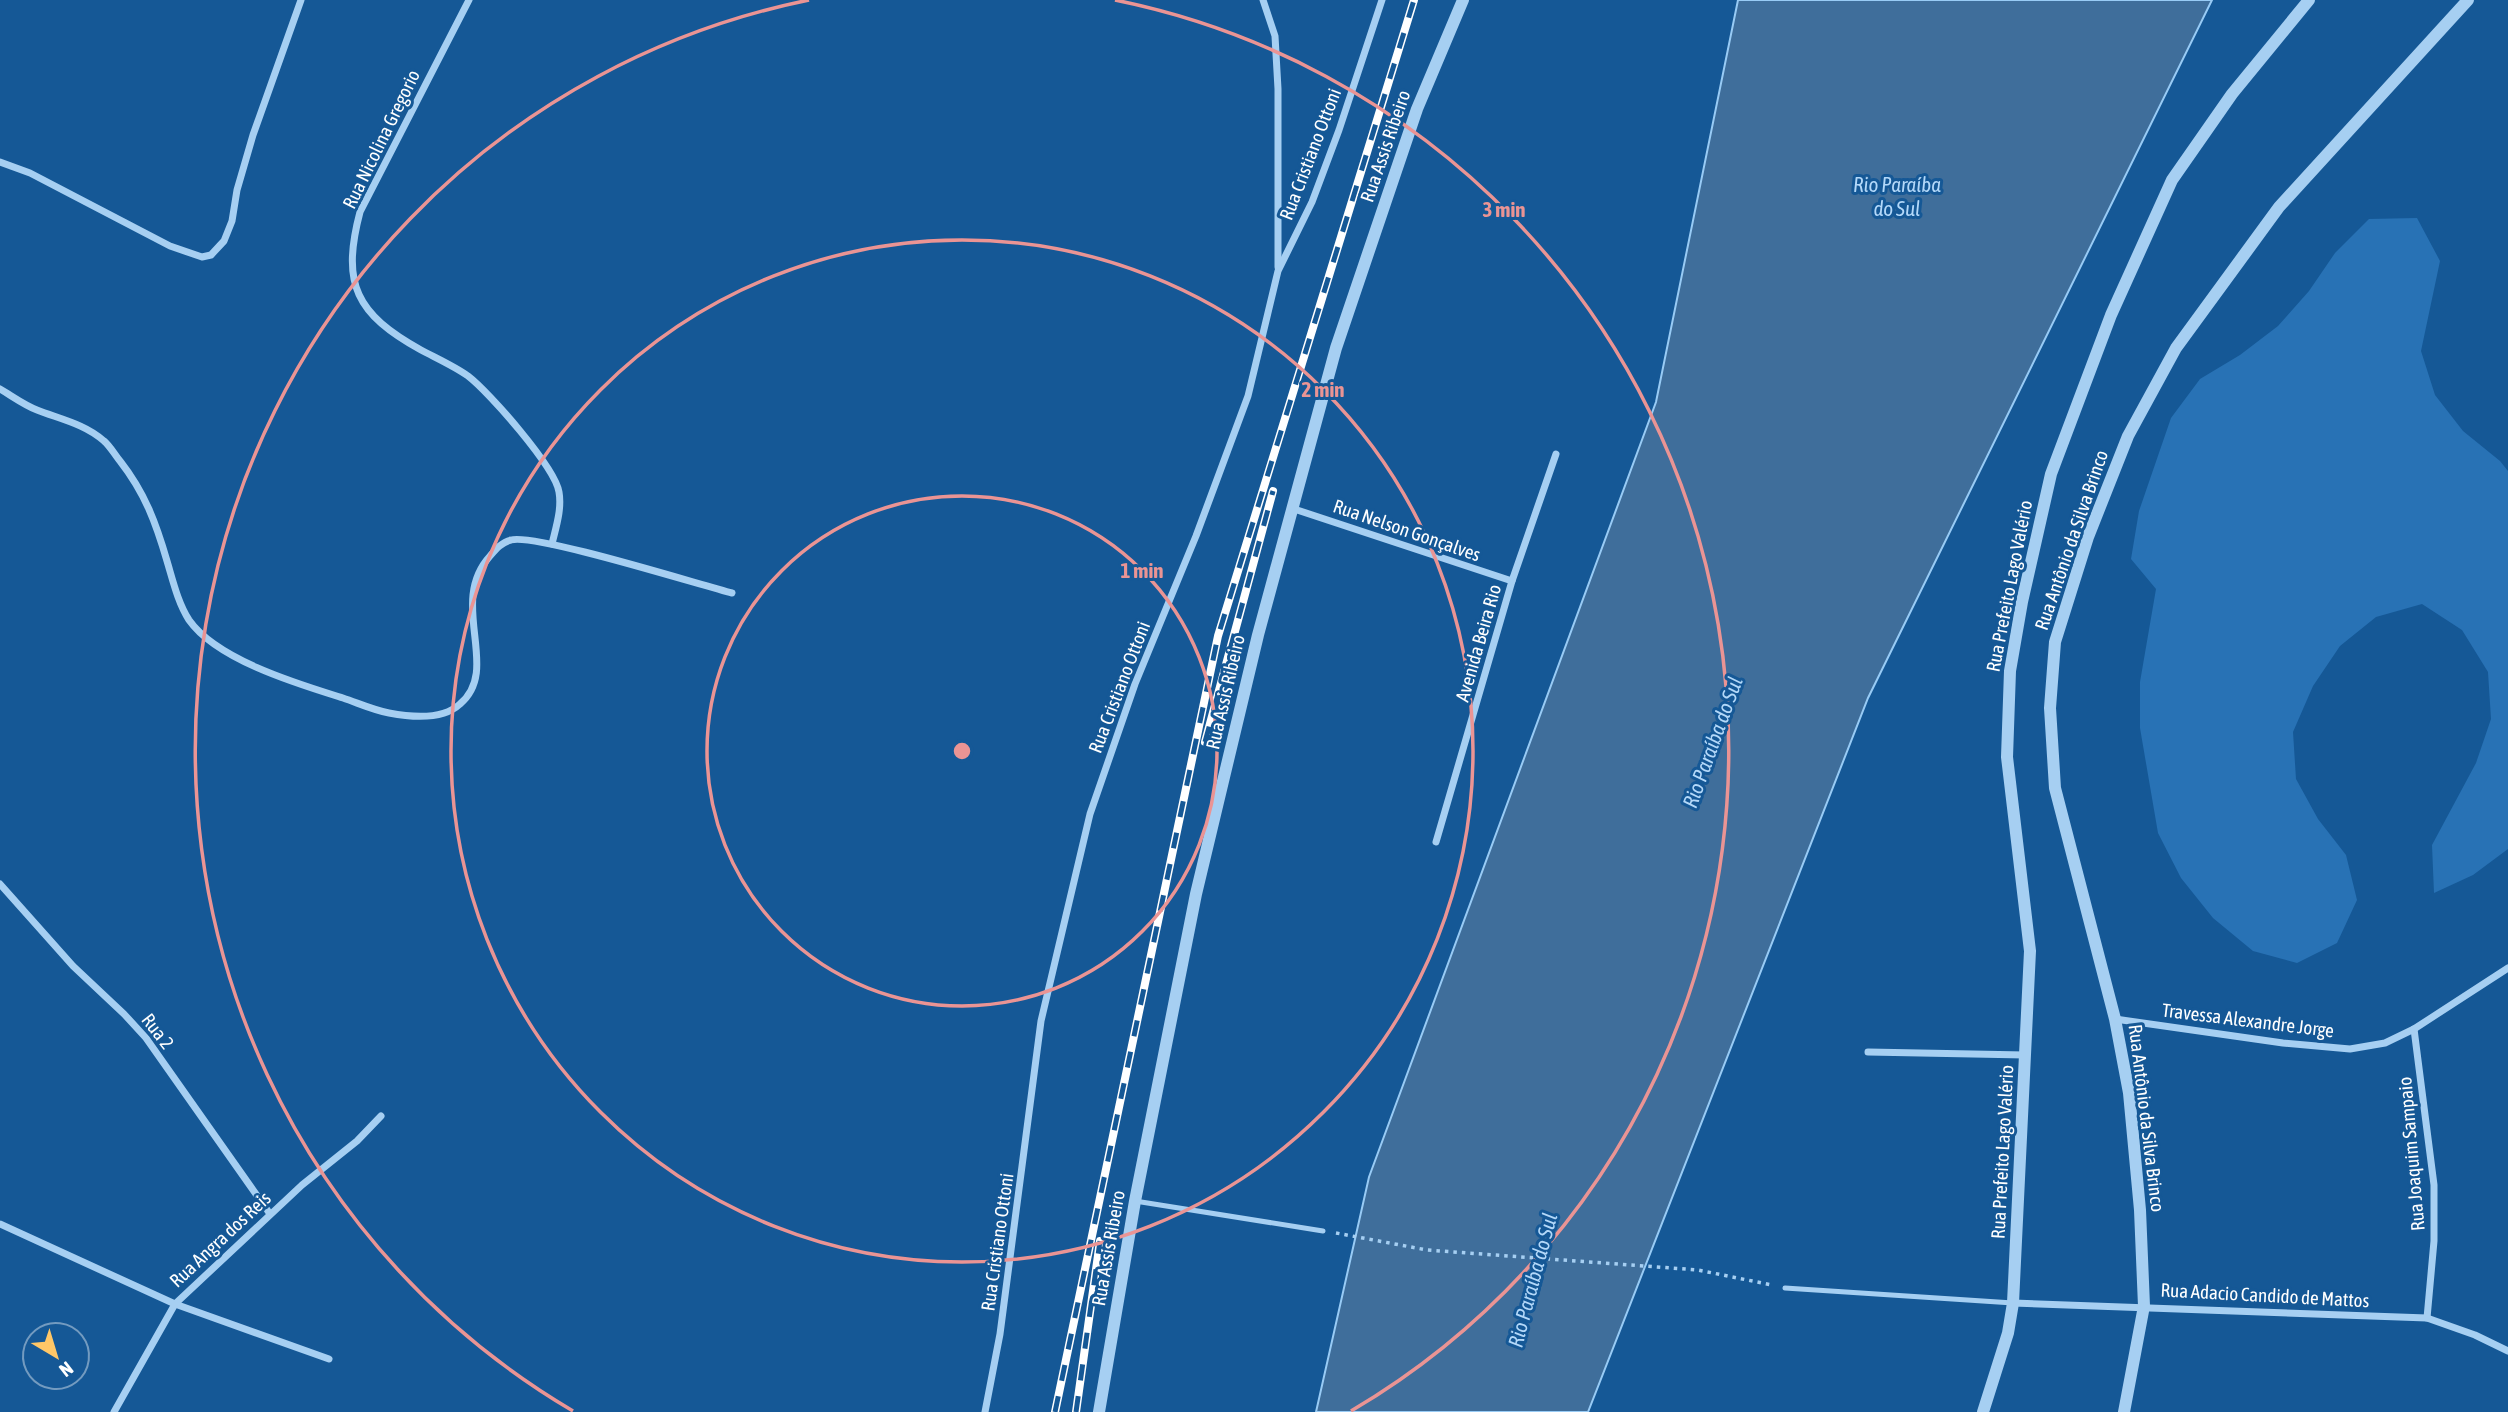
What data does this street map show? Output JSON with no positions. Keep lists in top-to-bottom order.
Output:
{
  "streets": {
    "street": [
      "Rua Nicolina Gregorio",
      "Rua Assis Ribeiro",
      "Rua Cristiano Ottoni",
      "Rua Nelson Gonçalves",
      "Rua Antônio da Silva Brinco",
      "Rua Prefeito Lago Valério",
      "Avenida Beira Rio",
      "Travessa Alexandre Jorge",
      "Rua 2",
      "Rua Joaquim Sampaio",
      "Rua Angra dos Reis",
      "Rua Adacio Candido de Mattos"
    ]
  },
  "crossings": [
    ["Rua Assis Ribeiro", "Rua Nelson Gonçalves"],
    ["Rua Nelson Gonçalves", "Avenida Beira Rio"],
    ["Rua Antônio da Silva Brinco", "Travessa Alexandre Jorge"],
    ["Rua Antônio da Silva Brinco", "Rua Adacio Candido de Mattos"],
    ["Rua Prefeito Lago Valério", "Rua Adacio Candido de Mattos"],
    ["Travessa Alexandre Jorge", "Rua Joaquim Sampaio"],
    ["Rua 2", "Rua Angra dos Reis"],
    ["Rua Joaquim Sampaio", "Rua Adacio Candido de Mattos"]
  ],
  "water": ["Rio Paraíba do Sul"],
  "north": "bottom right",
  "rings": ["3 min", "2 min", "1 min"]
}
